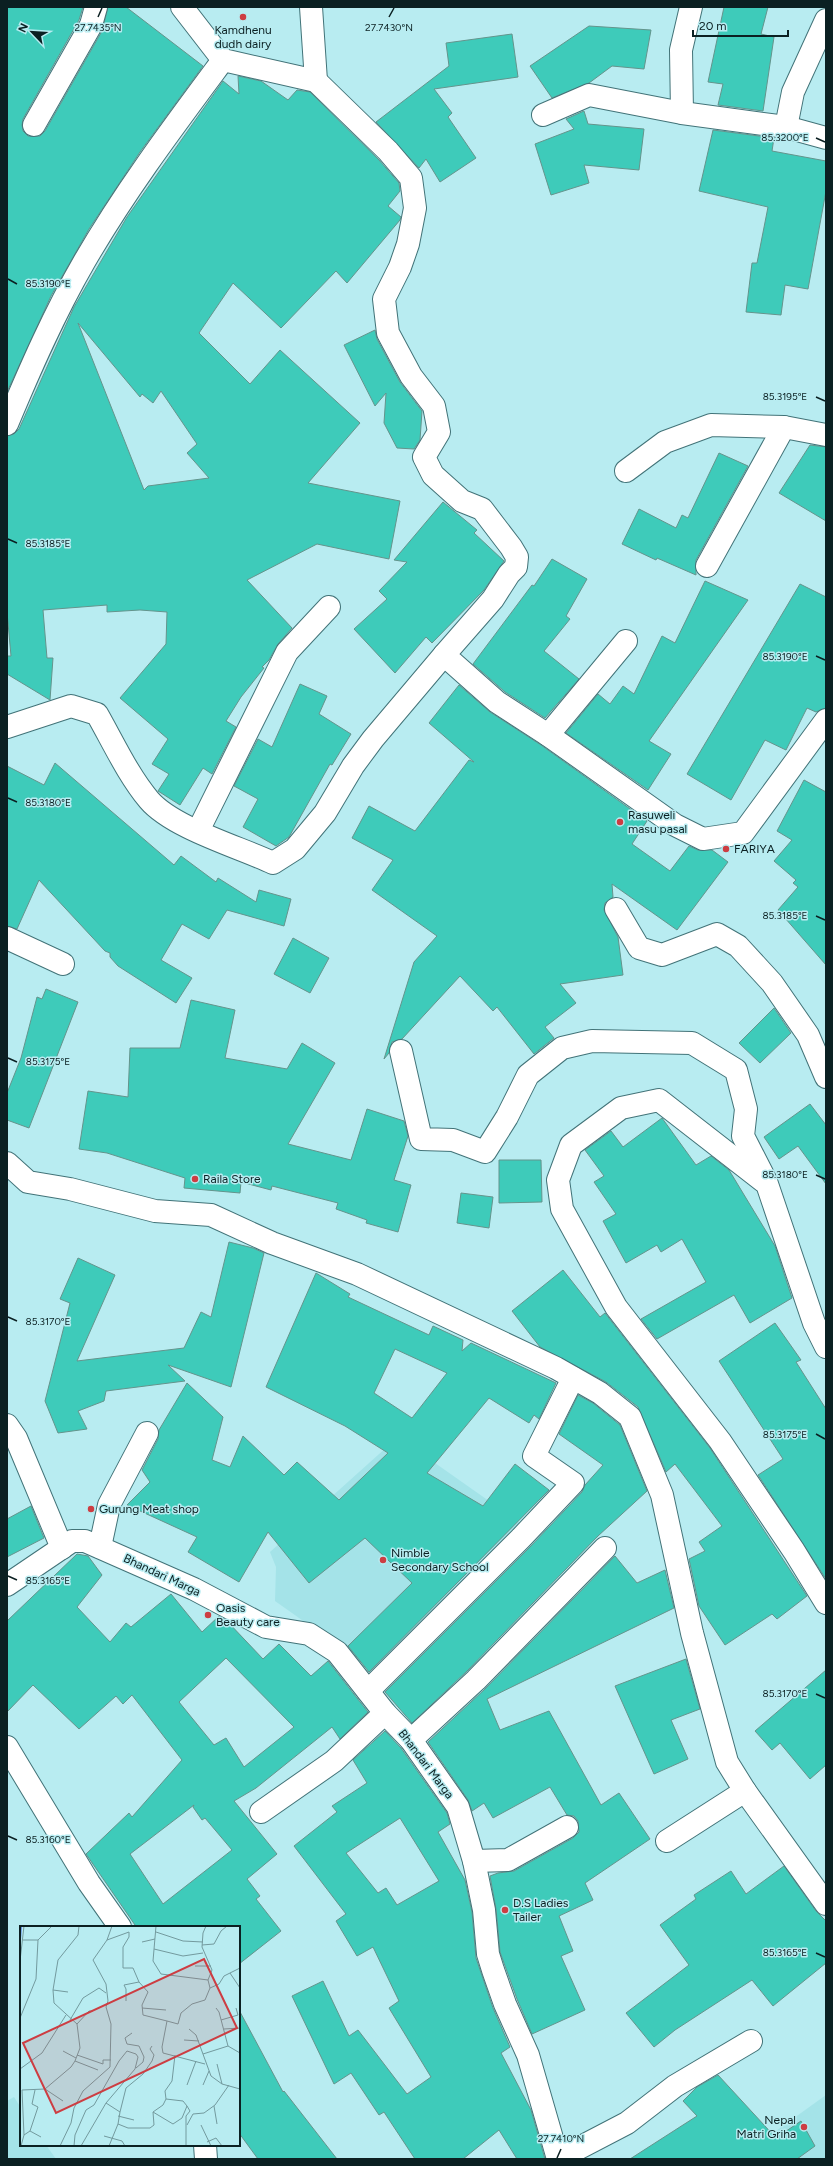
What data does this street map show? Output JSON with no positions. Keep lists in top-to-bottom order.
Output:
{
  "streets": {
    "street": ["Bhandari Marga"]
  },
  "places": [
    "Kamdhenu dudh dairy",
    "Rasuweli masu pasal",
    "FARIYA",
    "Raila Store",
    "Gurung Meat shop",
    "Nimble Secondary School",
    "Oasis Beauty care",
    "D.S Ladies Tailer",
    "Nepal Matri Griha"
  ],
  "scale_bar": "20 m",
  "north": "top left",
  "coordinates": [
    "27.7435°N",
    "27.7430°N",
    "85.3200°E",
    "85.3190°E",
    "85.3195°E",
    "85.3185°E",
    "85.3180°E",
    "85.3175°E",
    "85.3170°E",
    "85.3165°E",
    "85.3160°E",
    "27.7410°N"
  ]
}
